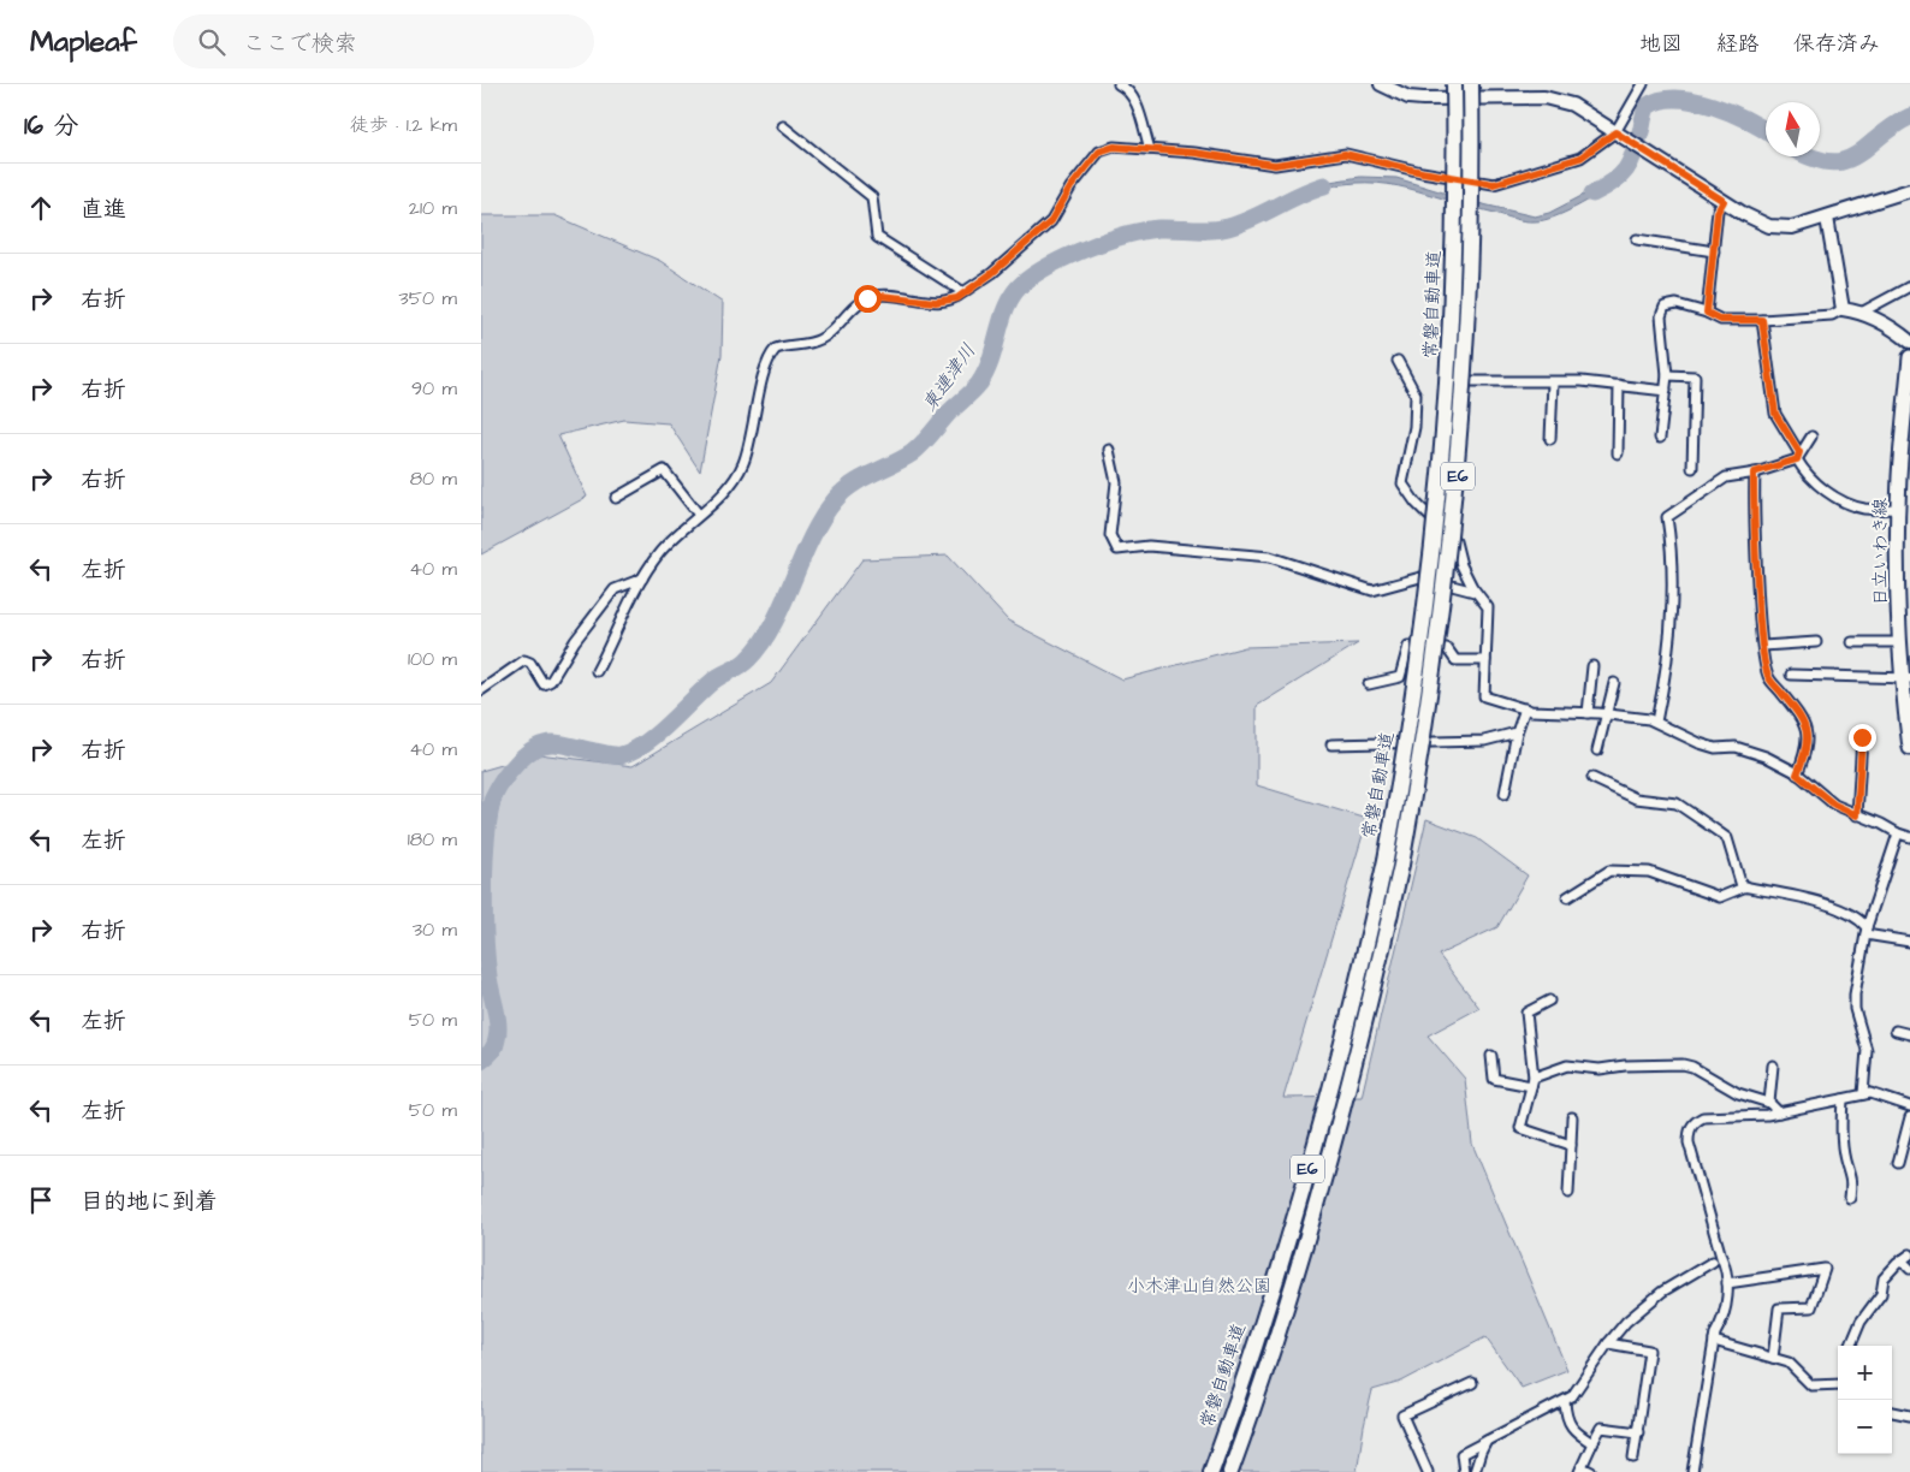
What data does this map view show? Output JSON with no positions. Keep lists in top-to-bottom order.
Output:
{
  "streets": {
    "highway": ["常磐自動車道", "E6"],
    "main road": ["日立いわき線"]
  },
  "water": ["東連津川"],
  "parks": ["小木津山自然公園"],
  "north": "top",
  "page": {
    "header": "Mapleaf",
    "search": "ここで検索",
    "nav": ["地図", "経路", "保存済み"],
    "heading": ["16 分", "徒歩 · 1.2 km"],
    "list": [
      ["直進", "210 m"],
      ["右折", "350 m"],
      ["右折", "90 m"],
      ["右折", "80 m"],
      ["左折", "40 m"],
      ["右折", "100 m"],
      ["右折", "40 m"],
      ["左折", "180 m"],
      ["右折", "30 m"],
      ["左折", "50 m"],
      ["左折", "50 m"],
      "目的地に到着"
    ],
    "map_buttons": ["+", "−"]
  }
}
